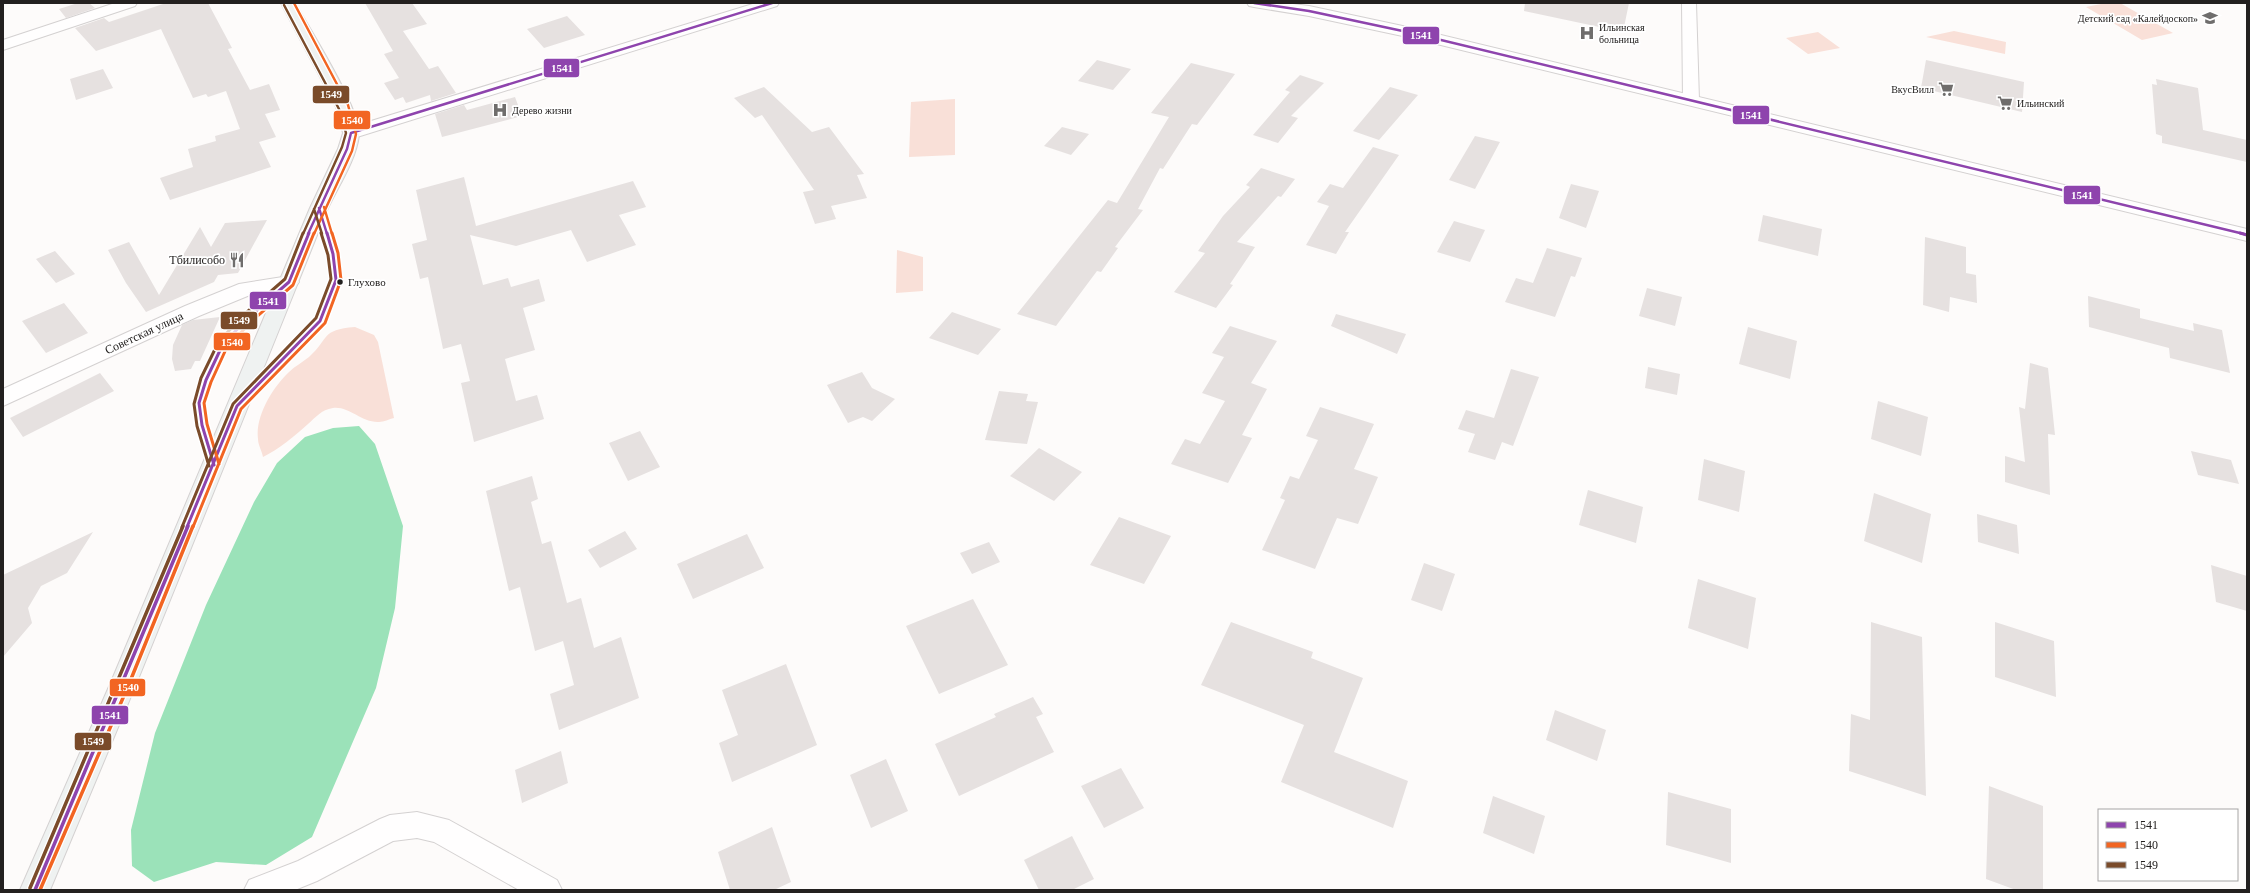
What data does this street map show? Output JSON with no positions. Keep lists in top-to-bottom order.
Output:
{
  "streets": {
    "street": ["Советская улица"]
  },
  "places": {
    "school or university": ["Детский сад «Калейдоскоп»"],
    "hospital": ["Ильинская больница", "Дерево жизни"],
    "supermarket": ["ВкусВилл", "Ильинский"],
    "restaurant": ["Тбилисобо"],
    "other": ["Глухово"]
  },
  "lines": ["transit line 1541", "transit line 1540", "transit line 1549"],
  "legend": ["1541", "1540", "1549"]
}
